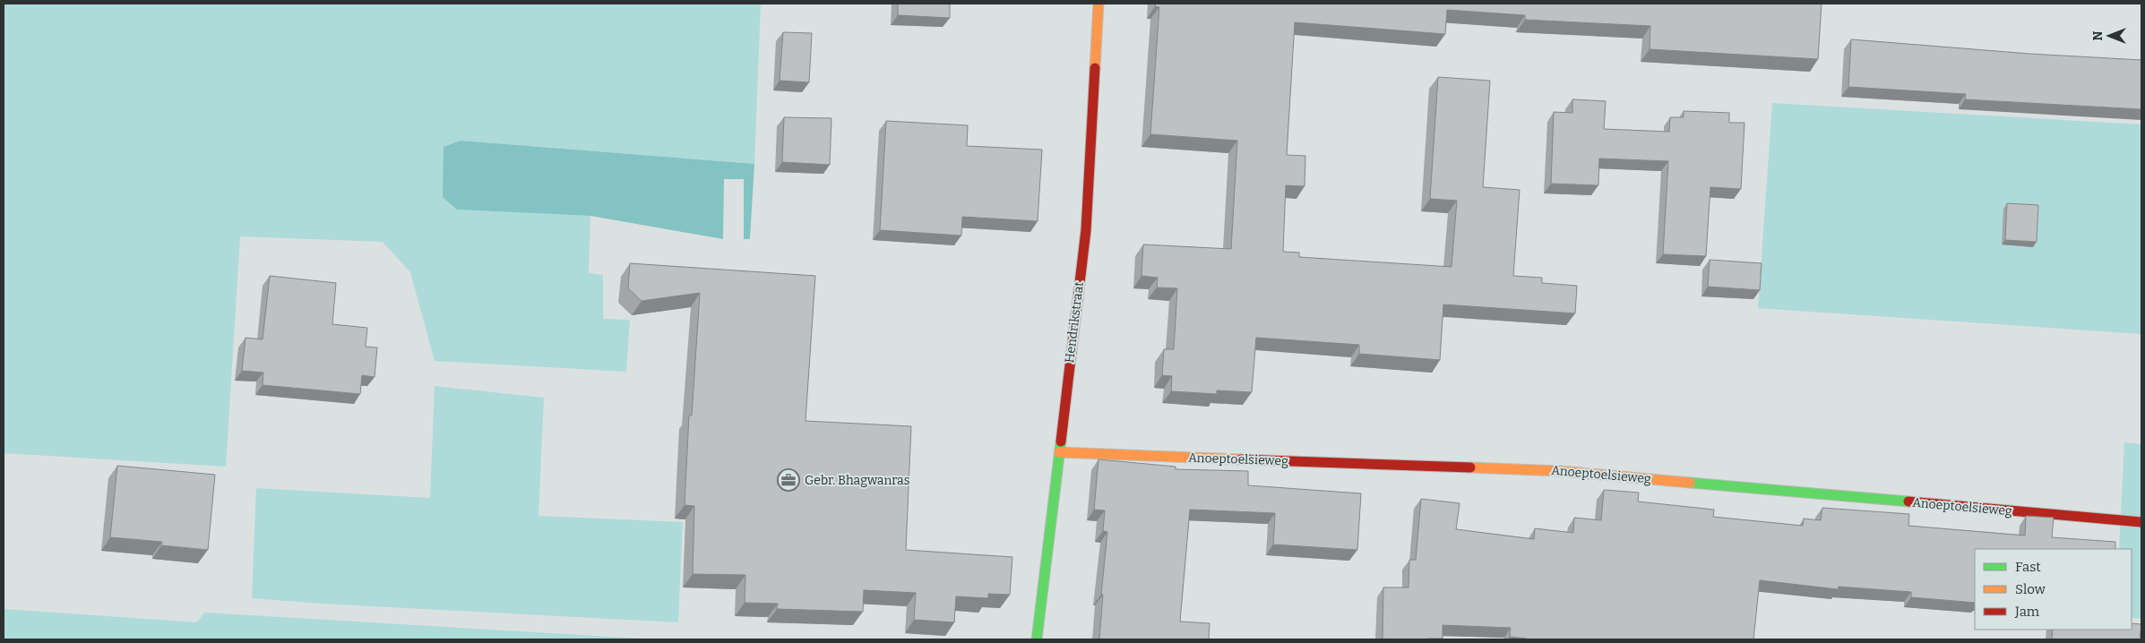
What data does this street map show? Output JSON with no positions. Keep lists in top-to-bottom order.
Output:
{
  "streets": {
    "street": ["Hendrikstraat", "Anoeptoelsieweg"]
  },
  "crossings": [
    ["Hendrikstraat", "Anoeptoelsieweg"]
  ],
  "places": {
    "office": ["Gebr. Bhagwanras"]
  },
  "legend": ["Fast", "Slow", "Jam"],
  "north": "left"
}
